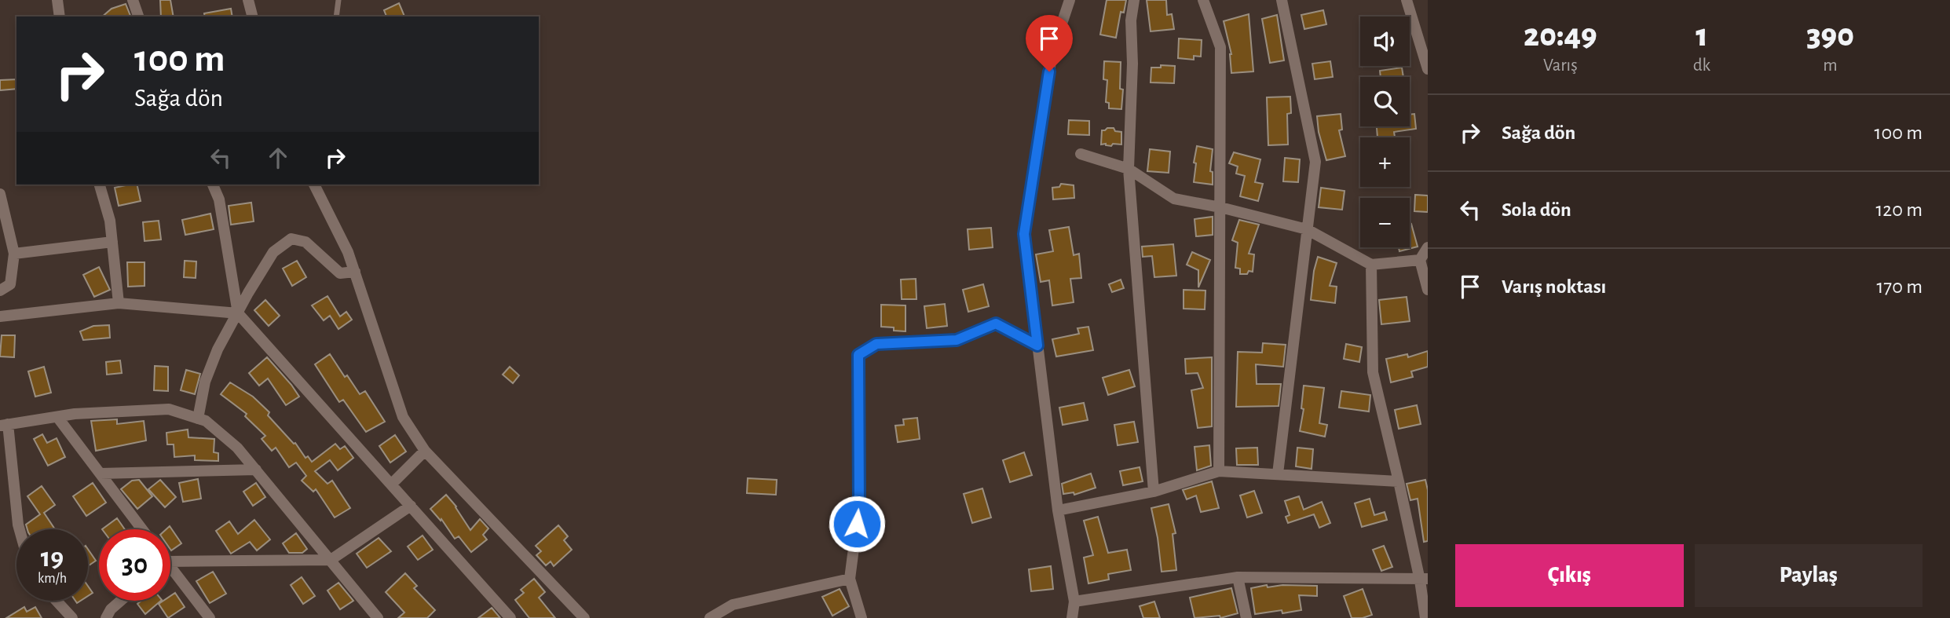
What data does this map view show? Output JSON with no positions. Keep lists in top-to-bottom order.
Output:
{
  "page": {
    "eta": [
      "20:49",
      "Varış",
      "1",
      "dk",
      "390",
      "m"
    ],
    "map_buttons": ["+", "−"],
    "turn": ["100 m", "Sağa dön"],
    "list": [
      {
        "name": "Sağa dön",
        "value": "100 m"
      },
      {
        "name": "Sola dön",
        "value": "120 m"
      },
      {
        "name": "Varış noktası",
        "value": "170 m"
      }
    ],
    "speed": "19 km/h",
    "limit": "30",
    "buttons": ["Çıkış", "Paylaş"]
  }
}
